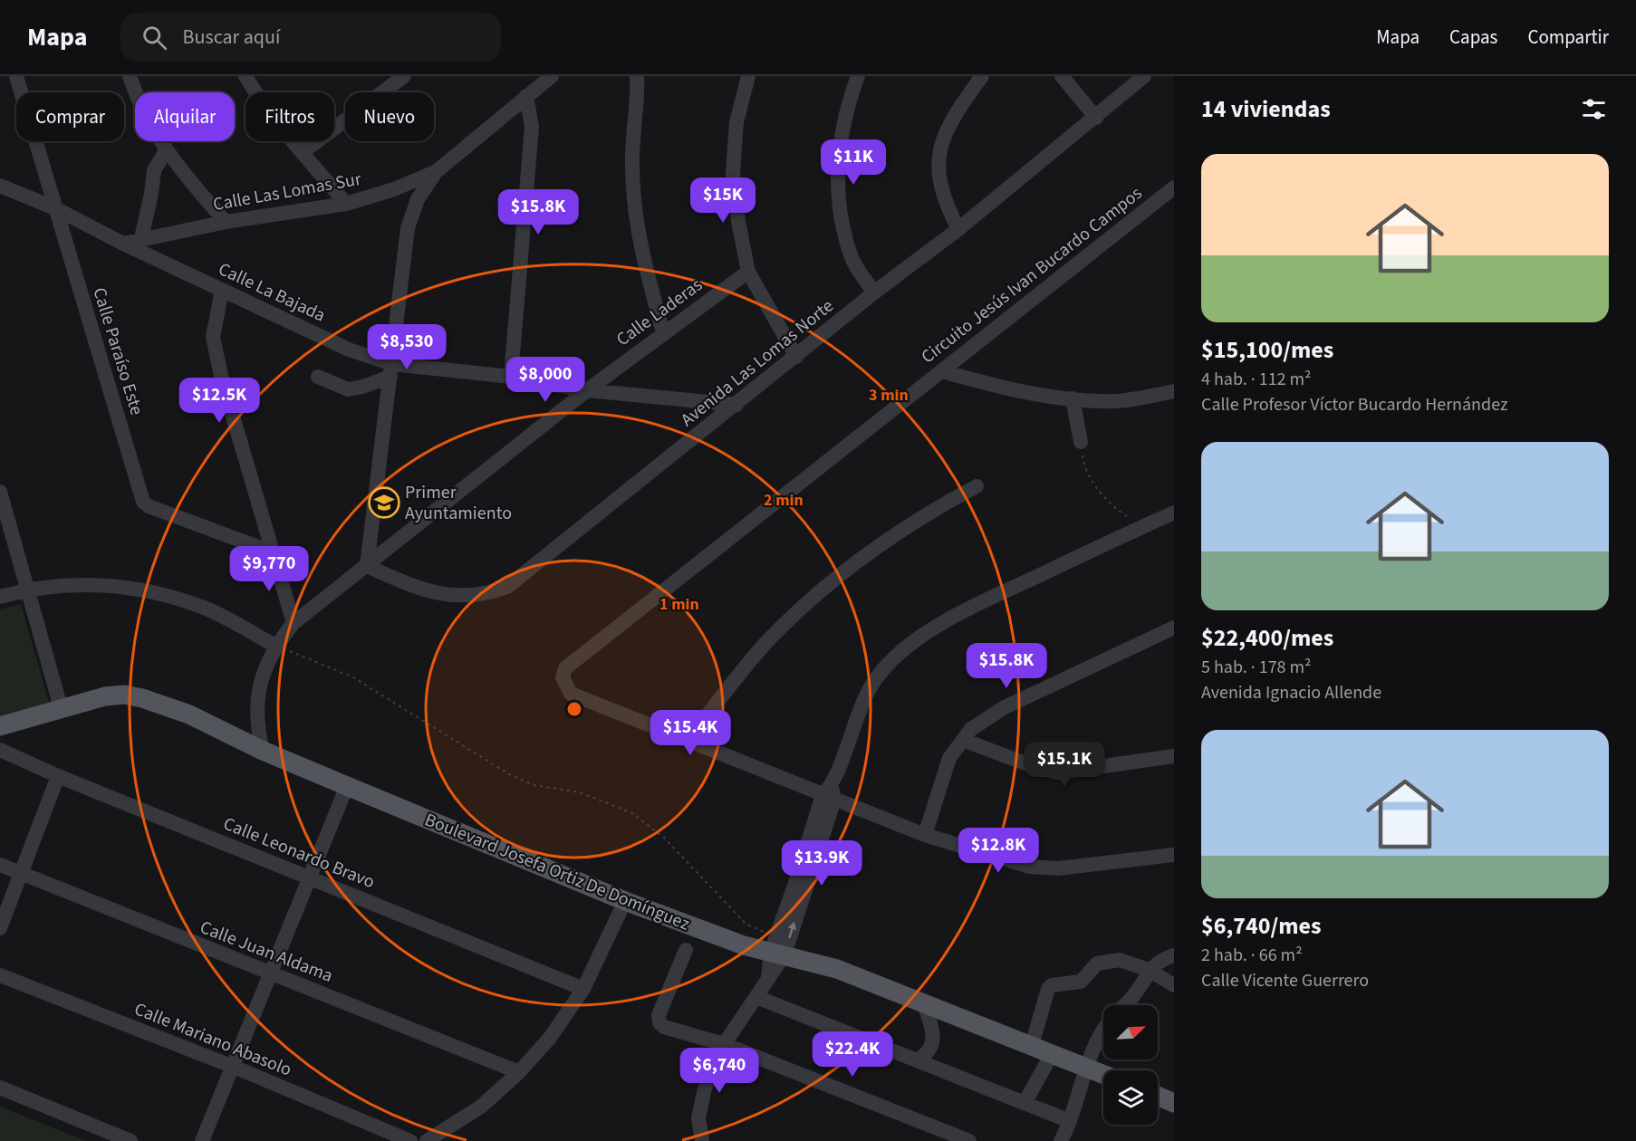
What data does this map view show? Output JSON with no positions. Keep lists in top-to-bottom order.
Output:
{
  "streets": {
    "main road": ["Boulevard Josefa Ortiz De Domínguez"],
    "street": [
      "Calle Las Lomas Sur",
      "Circuito Jesús Ivan Bucardo Campos",
      "Calle La Bajada",
      "Calle Laderas",
      "Calle Paraíso Este",
      "Avenida Las Lomas Norte",
      "Calle Leonardo Bravo",
      "Calle Juan Aldama",
      "Calle Mariano Abasolo"
    ]
  },
  "crossings": [
    ["Calle Las Lomas Sur", "Calle La Bajada"],
    ["Calle La Bajada", "Calle Laderas"],
    ["Calle La Bajada", "Calle Paraíso Este"],
    ["Calle La Bajada", "Avenida Las Lomas Norte"],
    ["Calle Laderas", "Avenida Las Lomas Norte"],
    ["Calle Laderas", "Boulevard Josefa Ortiz De Domínguez"]
  ],
  "places": {
    "school or university": ["Primer Ayuntamiento"]
  },
  "north": "top right",
  "page": {
    "header": "Mapa",
    "search": "Buscar aquí",
    "nav": ["Mapa", "Capas", "Compartir"],
    "heading": "14 viviendas",
    "chip": [
      "Comprar",
      "Alquilar",
      "Filtros",
      "Nuevo"
    ],
    "price": [
      "$11K",
      "$15K",
      "$15.8K",
      "$8,530",
      "$8,000",
      "$12.5K",
      "$9,770",
      "$15.8K",
      "$15.4K",
      "$15.1K",
      "$12.8K",
      "$13.9K",
      "$22.4K",
      "$6,740"
    ],
    "list": [
      {
        "name": "$15,100/mes",
        "note": "4 hab. · 112 m² · Calle Profesor Víctor Bucardo Hernández"
      },
      {
        "name": "$22,400/mes",
        "note": "5 hab. · 178 m² · Avenida Ignacio Allende"
      },
      {
        "name": "$6,740/mes",
        "note": "2 hab. · 66 m² · Calle Vicente Guerrero"
      }
    ]
  },
  "rings": ["3 min", "2 min", "1 min"]
}
